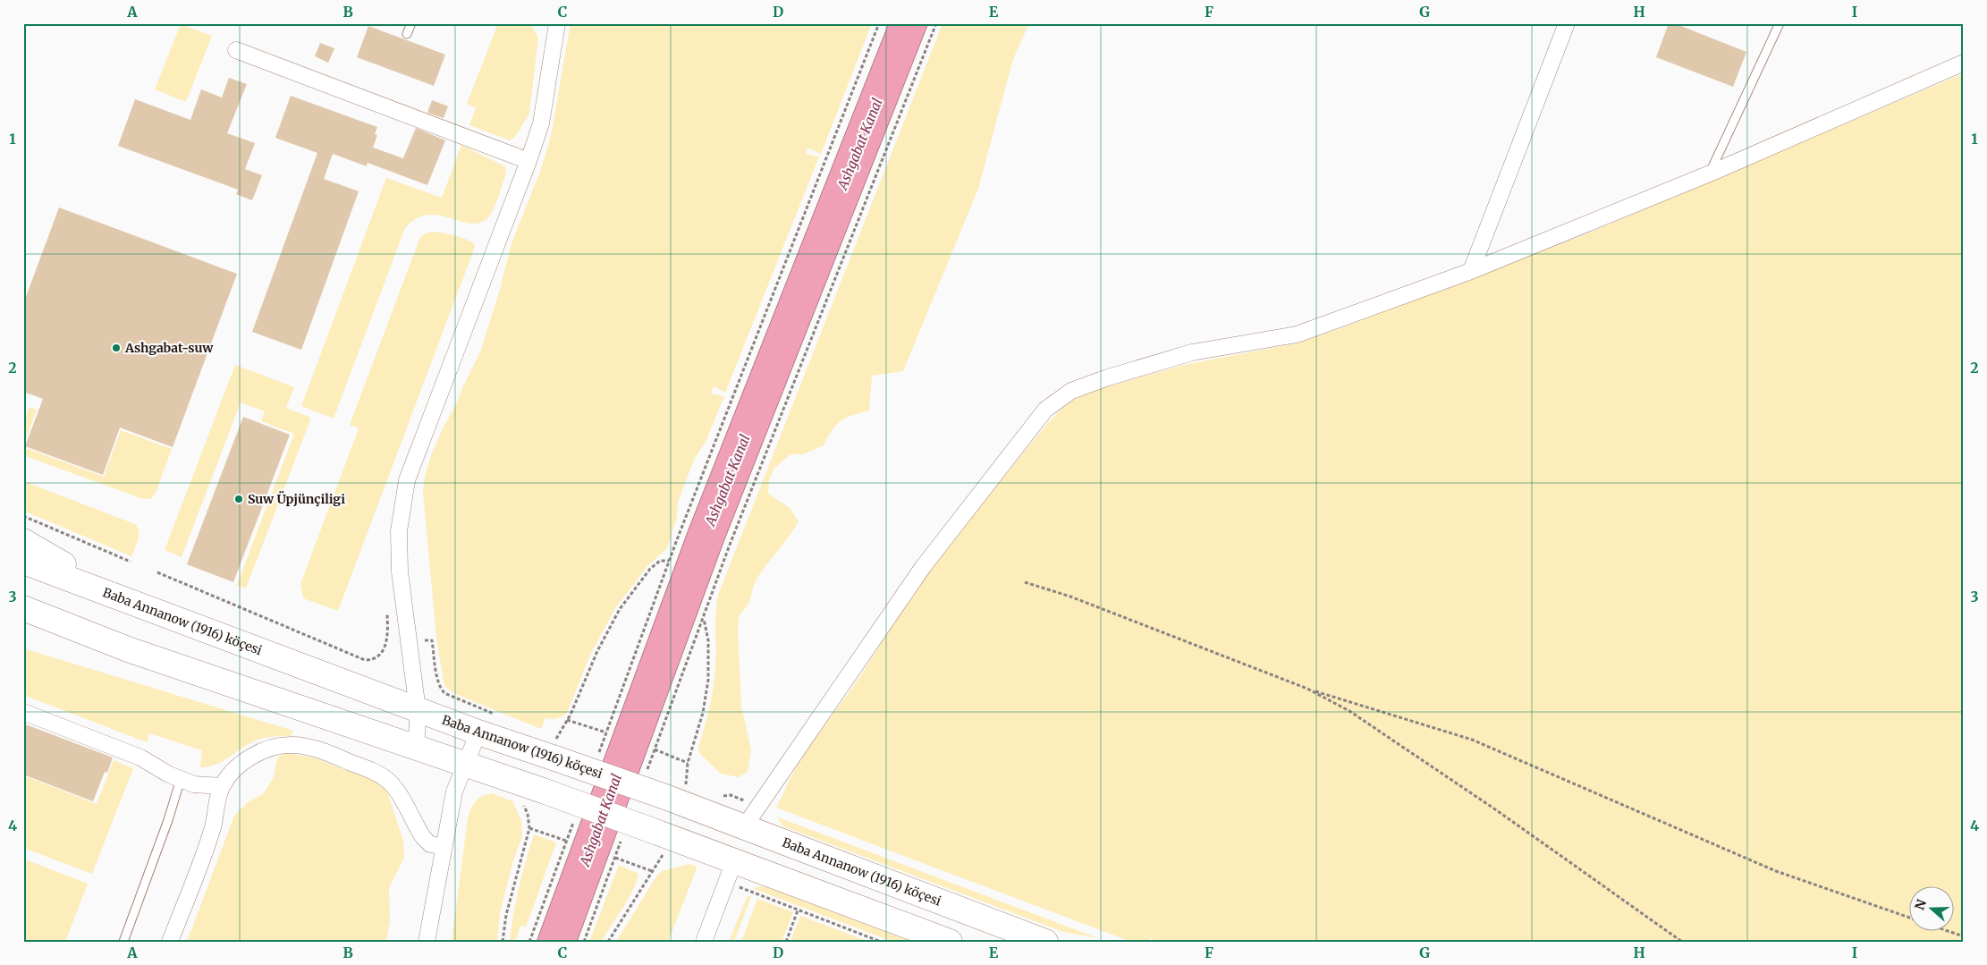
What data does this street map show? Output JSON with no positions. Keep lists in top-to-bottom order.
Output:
{
  "streets": {
    "main road": ["Baba Annanow (1916) köçesi"]
  },
  "water": ["Ashgabat Kanal"],
  "places": ["Ashgabat-suw", "Suw Üpjünçiligi"],
  "north": "left",
  "grid": {
    "columns": [
      "A",
      "B",
      "C",
      "D",
      "E",
      "F",
      "G",
      "H",
      "I"
    ],
    "rows": [
      "1",
      "2",
      "3",
      "4"
    ]
  }
}
